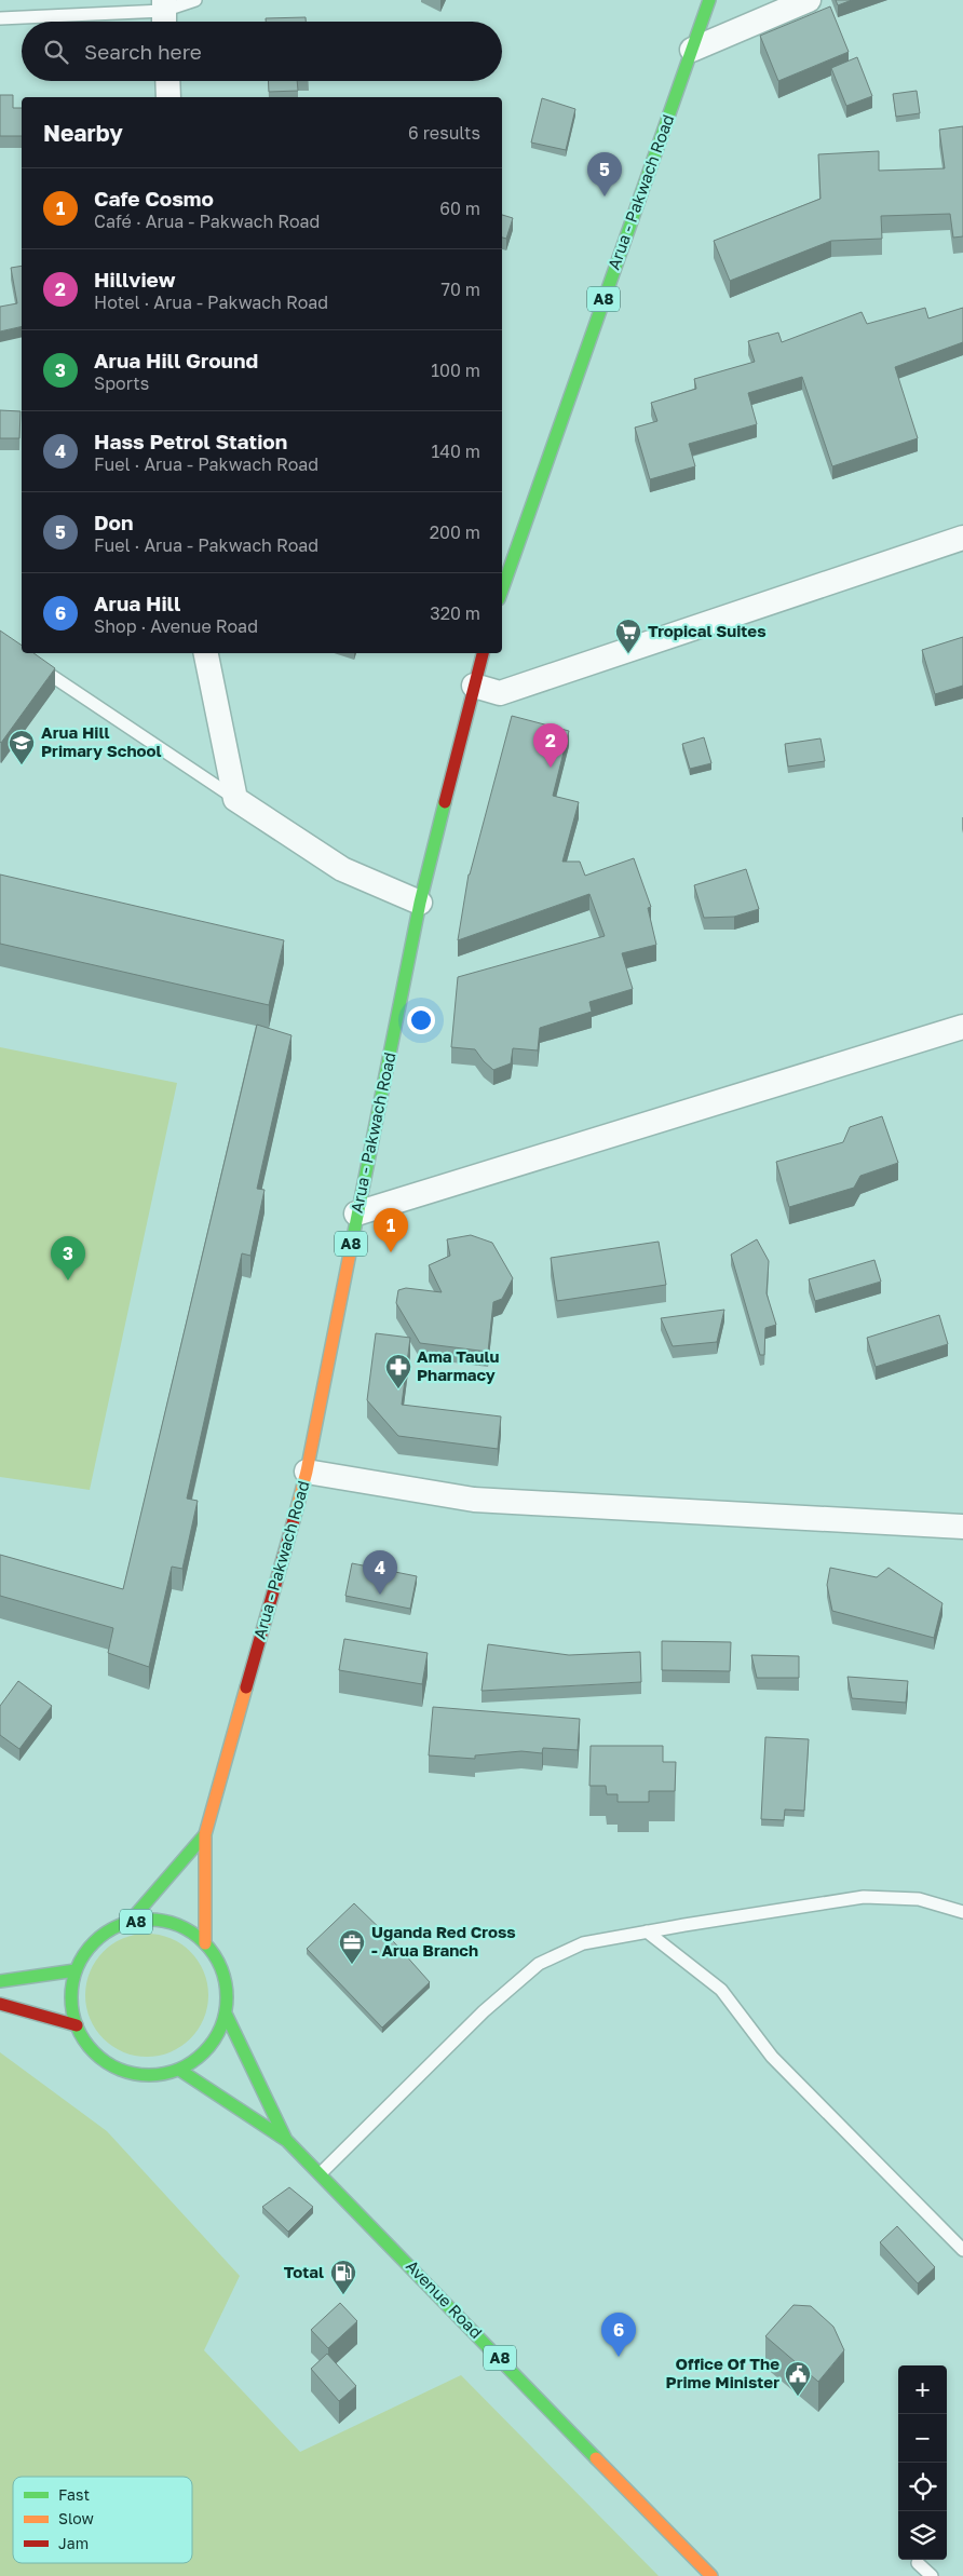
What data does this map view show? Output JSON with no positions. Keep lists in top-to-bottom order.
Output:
{
  "streets": {
    "main road": ["Arua - Pakwach Road", "A8", "Avenue Road"]
  },
  "crossings": [
    ["Arua - Pakwach Road", "A8"],
    ["Arua - Pakwach Road", "Avenue Road"],
    ["A8", "Avenue Road"]
  ],
  "places": {
    "supermarket": ["Tropical Suites"],
    "school or university": ["Arua Hill Primary School"],
    "pharmacy": ["Ama Taulu Pharmacy"],
    "office": ["Uganda Red Cross - Arua Branch"],
    "fuel station": ["Total"],
    "public building": ["Office Of The Prime Minister"]
  },
  "legend": ["Fast", "Slow", "Jam"],
  "page": {
    "search": "Search here",
    "heading": ["Nearby", "6 results"],
    "pins": [
      "5",
      "2",
      "1",
      "3",
      "4",
      "6"
    ],
    "list": [
      {
        "mark": "1",
        "name": "Cafe Cosmo",
        "note": "Café · Arua - Pakwach Road",
        "value": "60 m"
      },
      {
        "mark": "2",
        "name": "Hillview",
        "note": "Hotel · Arua - Pakwach Road",
        "value": "70 m"
      },
      {
        "mark": "3",
        "name": "Arua Hill Ground",
        "note": "Sports",
        "value": "100 m"
      },
      {
        "mark": "4",
        "name": "Hass Petrol Station",
        "note": "Fuel · Arua - Pakwach Road",
        "value": "140 m"
      },
      {
        "mark": "5",
        "name": "Don",
        "note": "Fuel · Arua - Pakwach Road",
        "value": "200 m"
      },
      {
        "mark": "6",
        "name": "Arua Hill",
        "note": "Shop · Avenue Road",
        "value": "320 m"
      }
    ],
    "map_buttons": ["+", "−"]
  }
}
